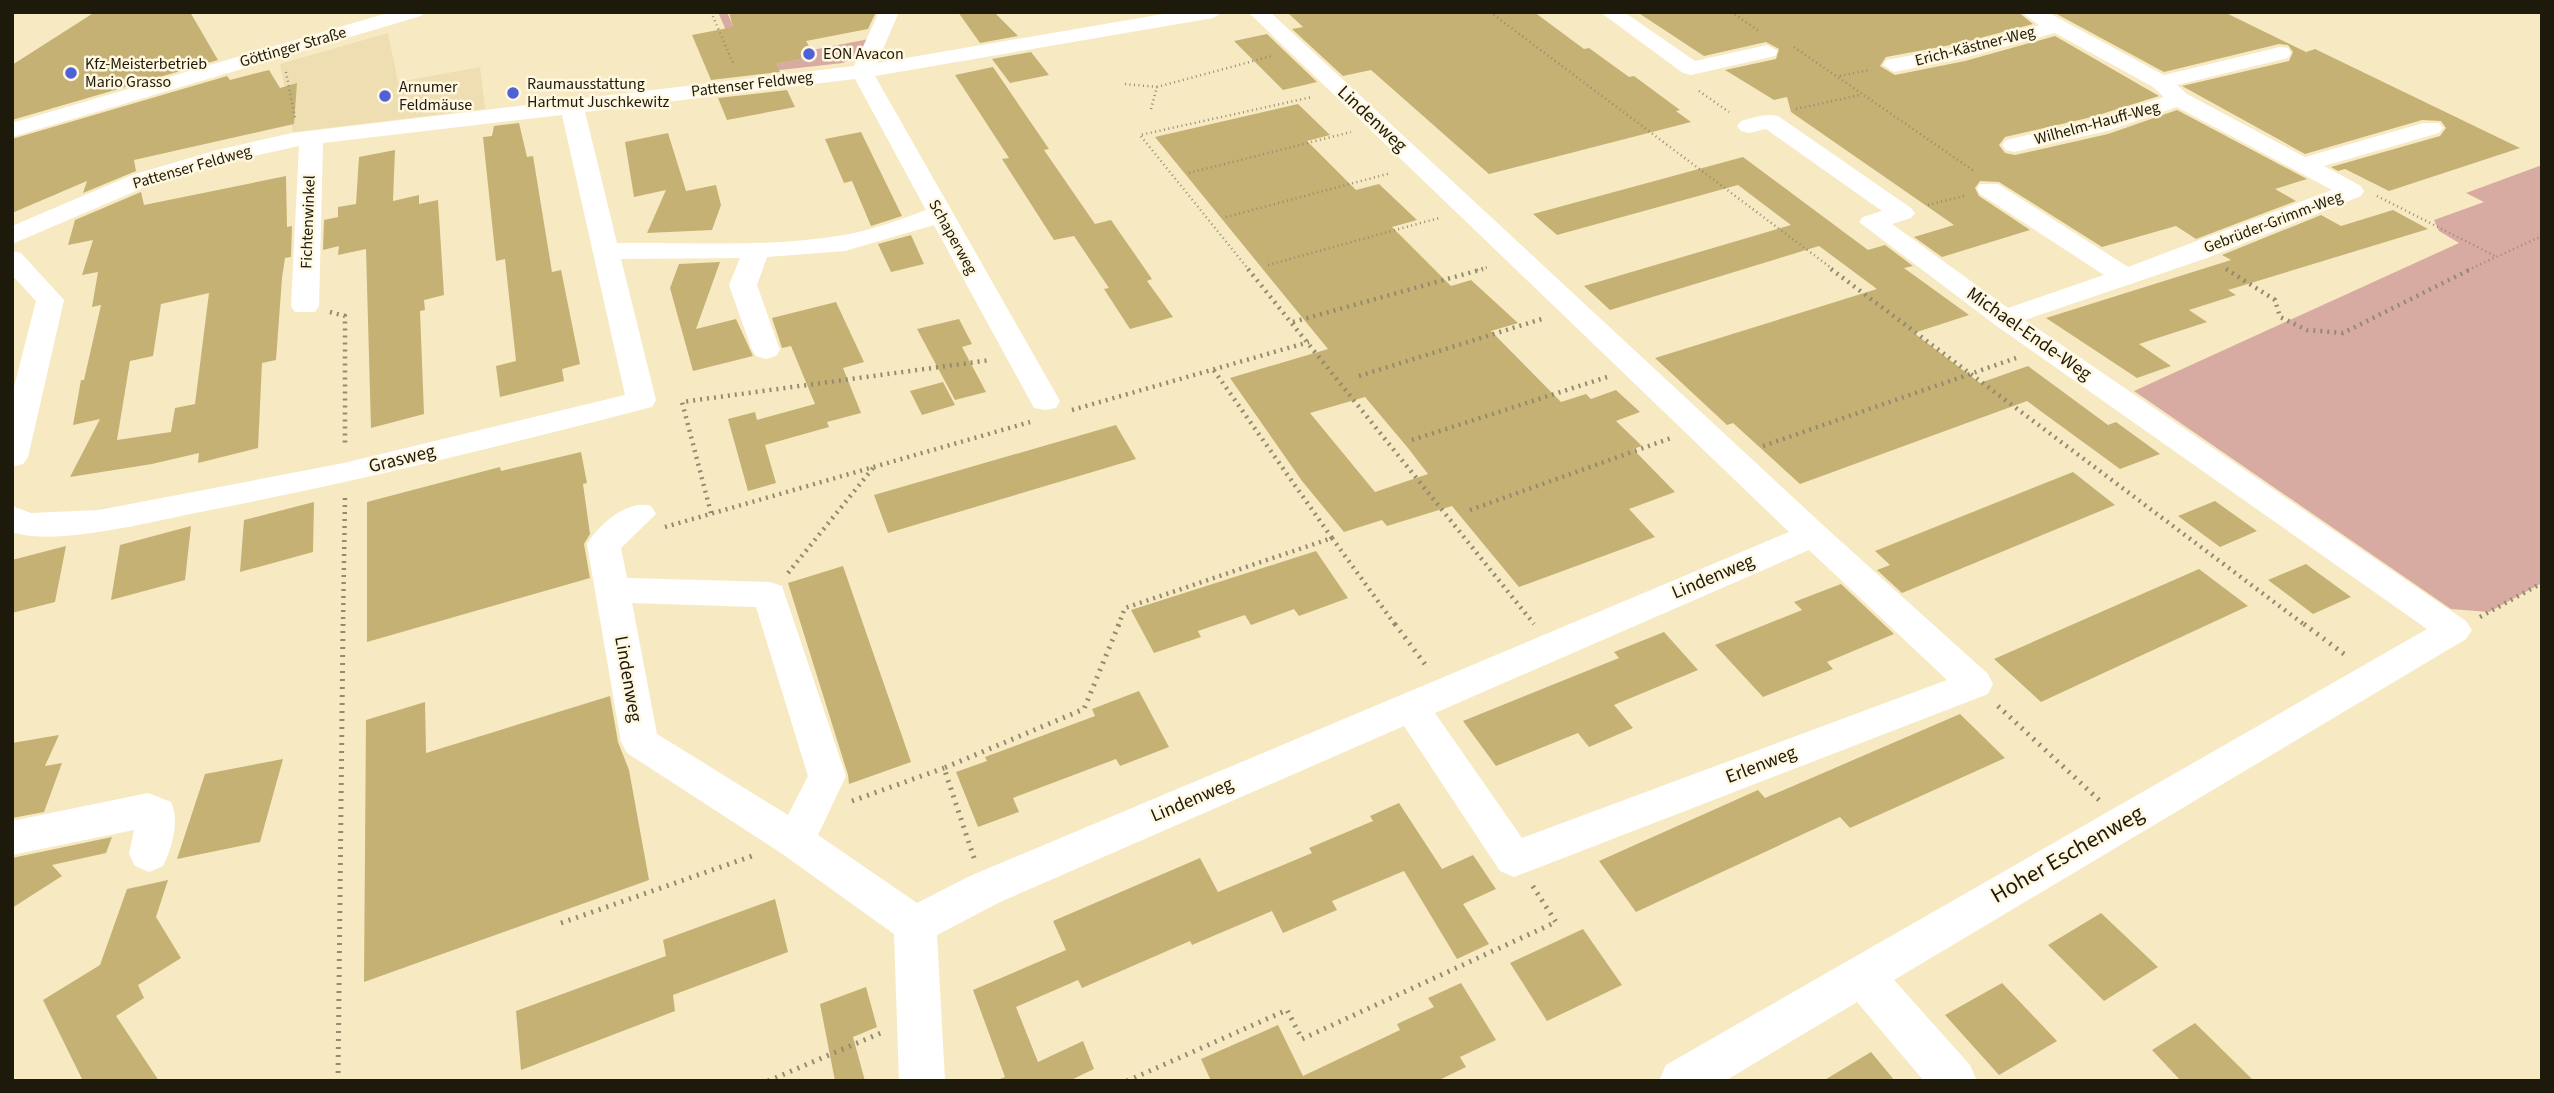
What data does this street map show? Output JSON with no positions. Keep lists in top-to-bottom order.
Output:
{
  "streets": {
    "street": [
      "Erich-Kästner-Weg",
      "Göttinger Straße",
      "Pattenser Feldweg",
      "Lindenweg",
      "Wilhelm-Hauff-Weg",
      "Fichtenwinkel",
      "Gebrüder-Grimm-Weg",
      "Schaperweg",
      "Michael-Ende-Weg",
      "Grasweg",
      "Erlenweg",
      "Hoher Eschenweg"
    ]
  },
  "crossings": [
    ["Erich-Kästner-Weg", "Gebrüder-Grimm-Weg"],
    ["Pattenser Feldweg", "Fichtenwinkel"],
    ["Pattenser Feldweg", "Schaperweg"],
    ["Pattenser Feldweg", "Grasweg"],
    ["Wilhelm-Hauff-Weg", "Gebrüder-Grimm-Weg"],
    ["Gebrüder-Grimm-Weg", "Michael-Ende-Weg"],
    ["Michael-Ende-Weg", "Hoher Eschenweg"]
  ],
  "places": [
    "EON Avacon",
    "Kfz-Meisterbetrieb Mario Grasso",
    "Raumausstattung Hartmut Juschkewitz",
    "Arnumer Feldmäuse"
  ]
}
